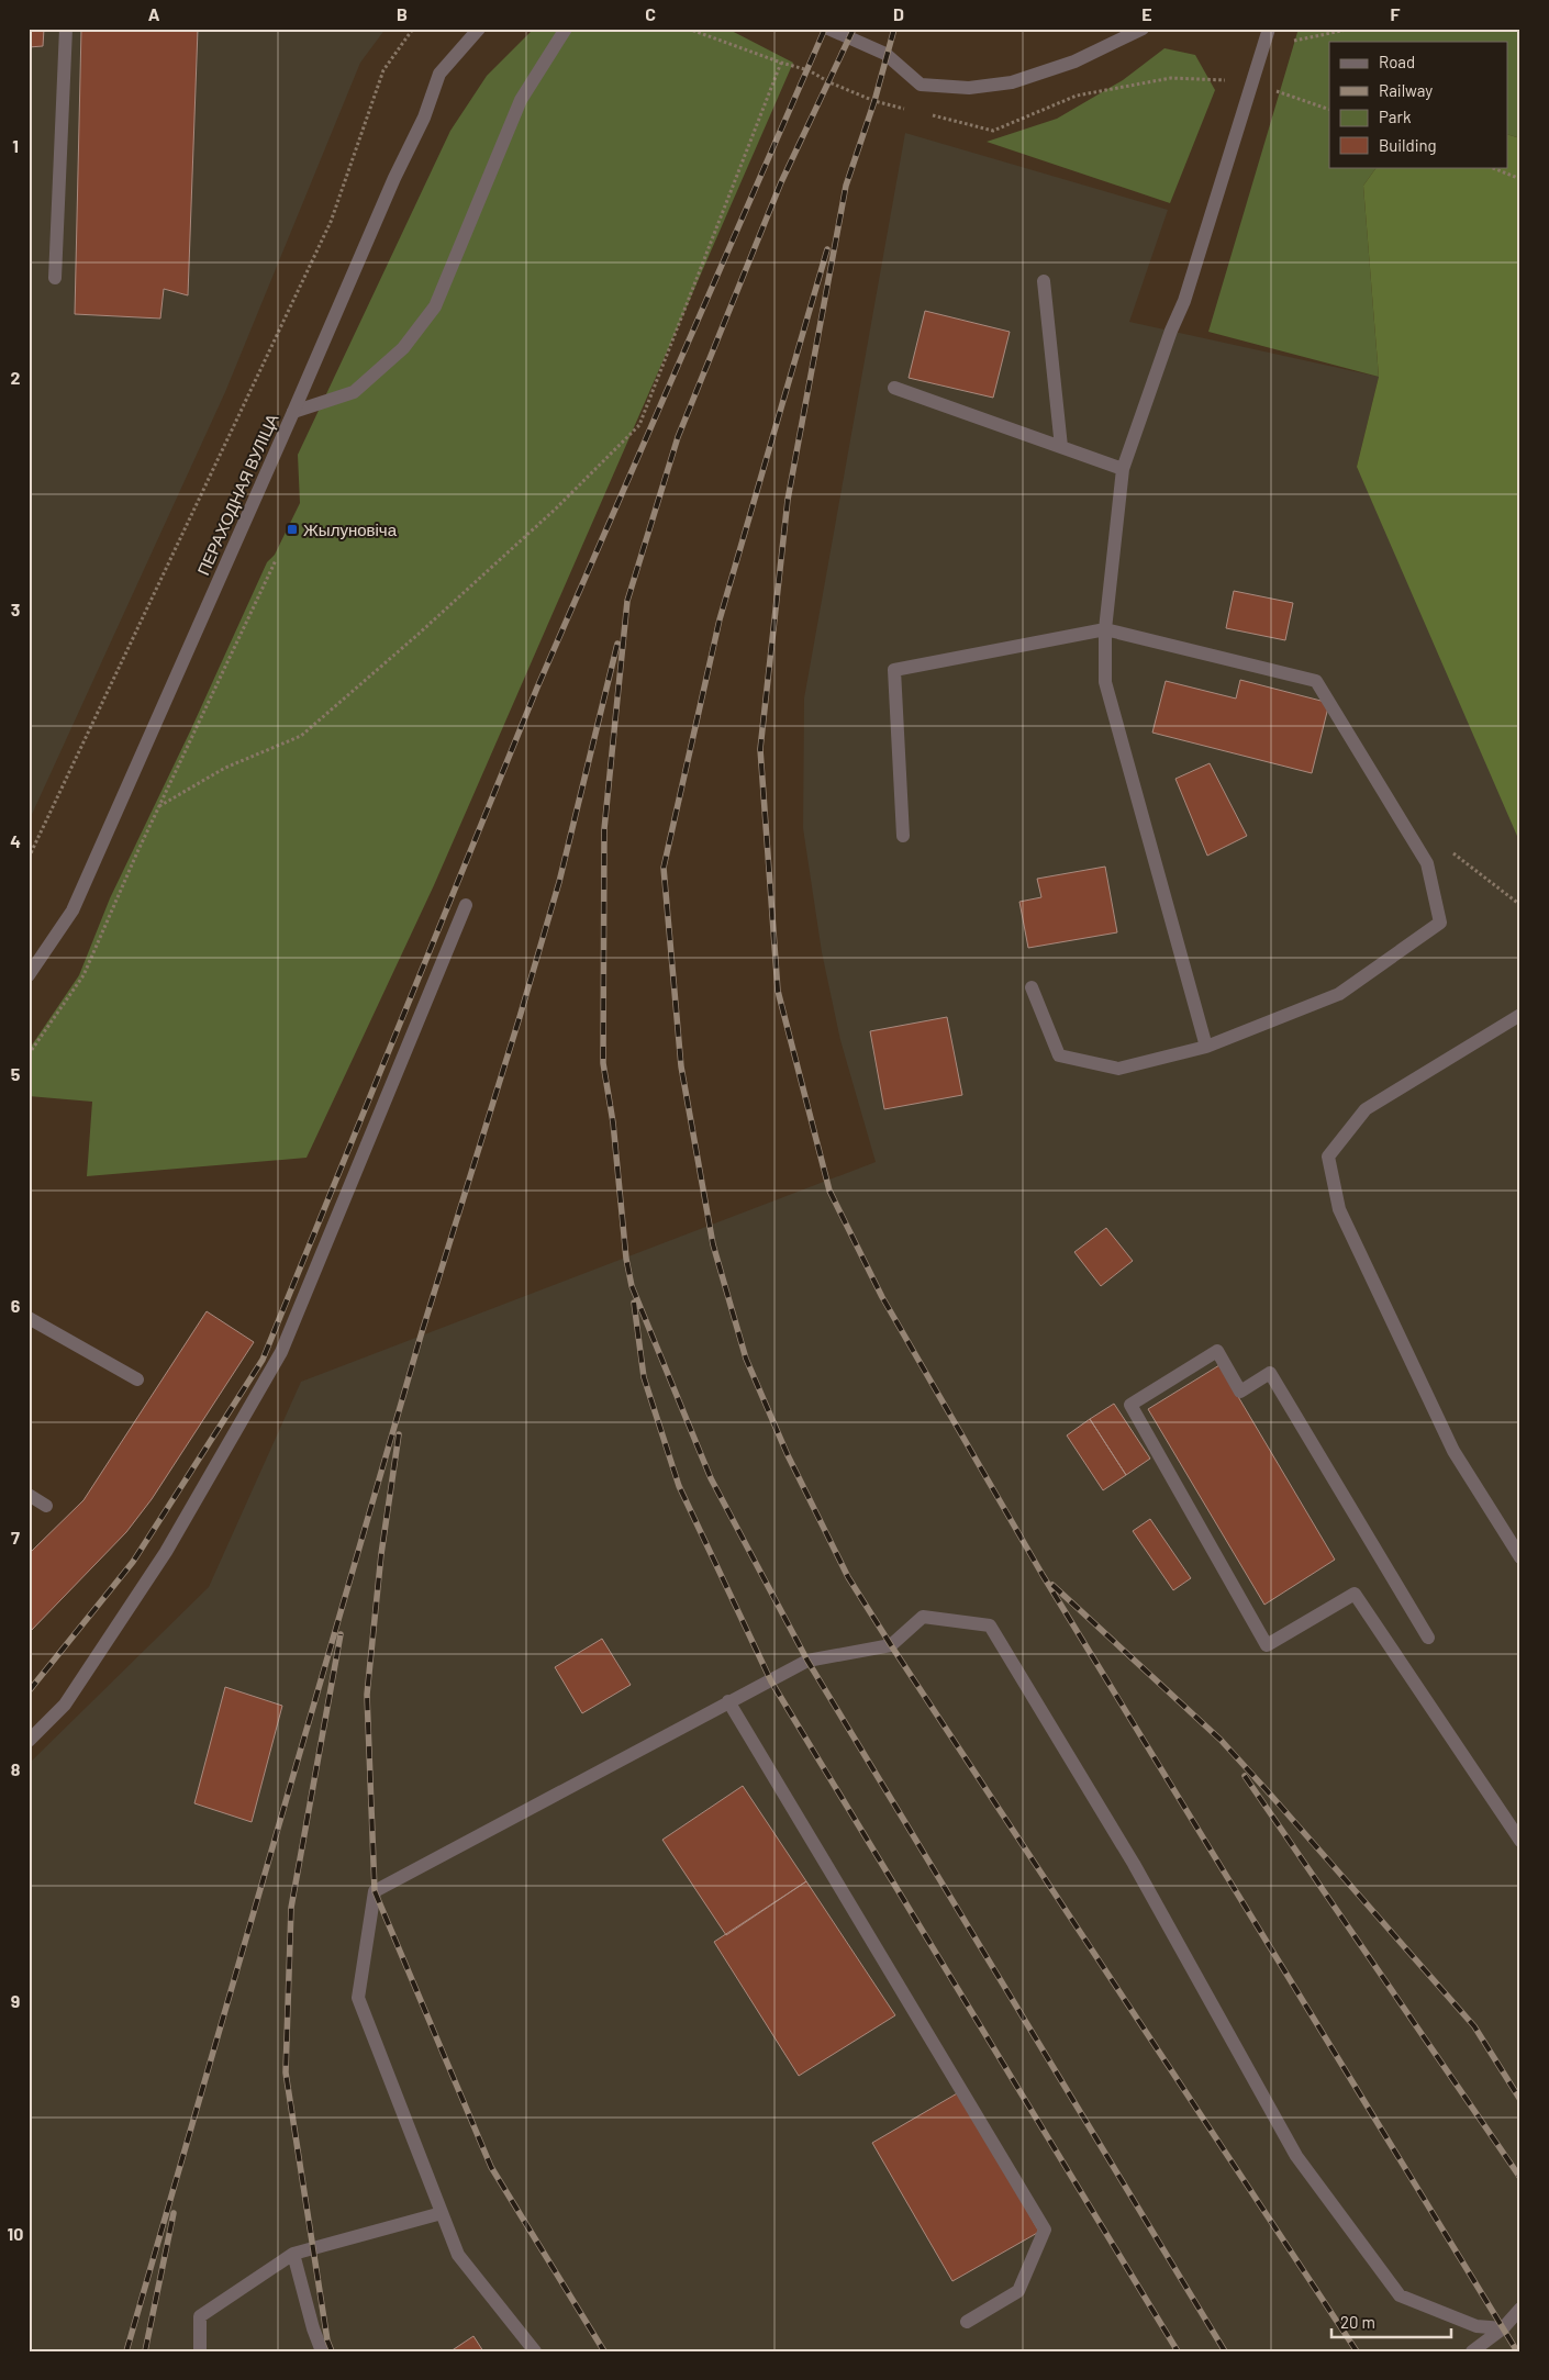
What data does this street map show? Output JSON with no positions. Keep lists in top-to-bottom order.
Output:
{
  "streets": {
    "street": ["ПЕРАХОДНАЯ ВУЛІЦА"]
  },
  "places": {
    "transit": ["Жылуновіча"]
  },
  "legend": [
    "Road",
    "Railway",
    "Park",
    "Building"
  ],
  "scale_bar": "20 m",
  "grid": {
    "columns": [
      "A",
      "B",
      "C",
      "D",
      "E",
      "F"
    ],
    "rows": [
      "1",
      "2",
      "3",
      "4",
      "5",
      "6",
      "7",
      "8",
      "9",
      "10"
    ]
  }
}
